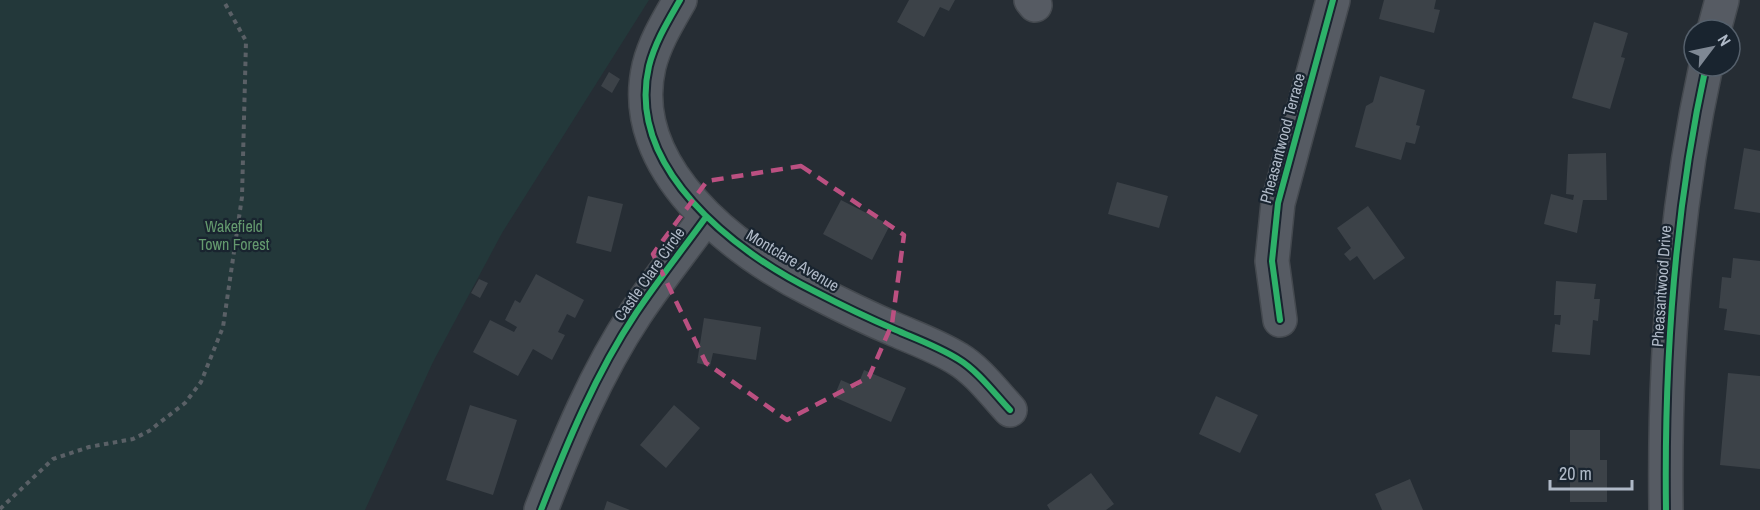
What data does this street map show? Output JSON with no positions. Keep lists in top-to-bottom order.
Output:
{
  "streets": {
    "street": [
      "Pheasantwood Terrace",
      "Montclare Avenue",
      "Castle Clare Circle",
      "Pheasantwood Drive"
    ]
  },
  "crossings": [
    ["Montclare Avenue", "Castle Clare Circle"]
  ],
  "parks": ["Wakefield Town Forest"],
  "scale_bar": "20 m",
  "north": "top right"
}
